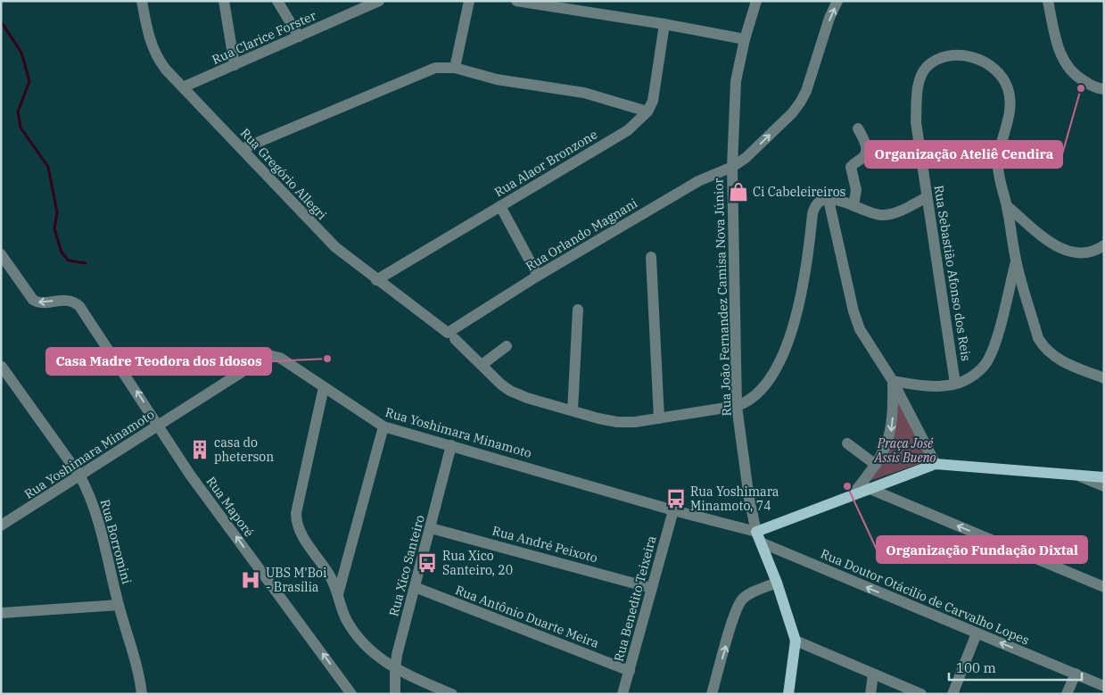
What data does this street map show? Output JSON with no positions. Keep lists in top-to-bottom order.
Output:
{
  "streets": {
    "main road": ["Rua João Fernandez Camisa Nova Júnior"],
    "street": [
      "Rua Clarice Forster",
      "Rua Alaor Bronzone",
      "Rua Gregório Allegri",
      "Rua Orlando Magnani",
      "Rua Sebastião Afonso dos Reis",
      "Rua Yoshimara Minamoto",
      "Rua Maporé",
      "Rua Borromini",
      "Rua André Peixoto",
      "Rua Xico Santeiro",
      "Rua Doutor Otácilio de Carvalho Lopes",
      "Rua Benedito Teixeira",
      "Rua Antônio Duarte Meira"
    ]
  },
  "crossings": [
    ["Rua Clarice Forster", "Rua Gregório Allegri"],
    ["Rua Alaor Bronzone", "Rua Gregório Allegri"],
    ["Rua Gregório Allegri", "Rua Orlando Magnani"],
    ["Rua Gregório Allegri", "Rua João Fernandez Camisa Nova Júnior"],
    ["Rua Orlando Magnani", "Rua João Fernandez Camisa Nova Júnior"],
    ["Rua João Fernandez Camisa Nova Júnior", "Rua Yoshimara Minamoto"],
    ["Rua João Fernandez Camisa Nova Júnior", "Rua Doutor Otácilio de Carvalho Lopes"],
    ["Rua Yoshimara Minamoto", "Rua Maporé"],
    ["Rua Yoshimara Minamoto", "Rua Borromini"],
    ["Rua Yoshimara Minamoto", "Rua Xico Santeiro"],
    ["Rua Yoshimara Minamoto", "Rua Benedito Teixeira"],
    ["Rua André Peixoto", "Rua Xico Santeiro"],
    ["Rua André Peixoto", "Rua Benedito Teixeira"],
    ["Rua Xico Santeiro", "Rua Antônio Duarte Meira"],
    ["Rua Benedito Teixeira", "Rua Antônio Duarte Meira"]
  ],
  "one_way": ["Rua Orlando Magnani", "Rua Maporé"],
  "parks": ["Praça José Assis Bueno"],
  "places": {
    "other": ["Organização Ateliê Cendira", "Casa Madre Teodora dos Idosos", "Organização Fundação Dixtal"],
    "shop": ["Ci Cabeleireiros"],
    "building": ["casa do pheterson"],
    "bus stop": ["Rua Yoshimara Minamoto, 74", "Rua Xico Santeiro, 20"],
    "hospital": ["UBS M'Boi - Brasília"]
  },
  "scale_bar": "100 m"
}
